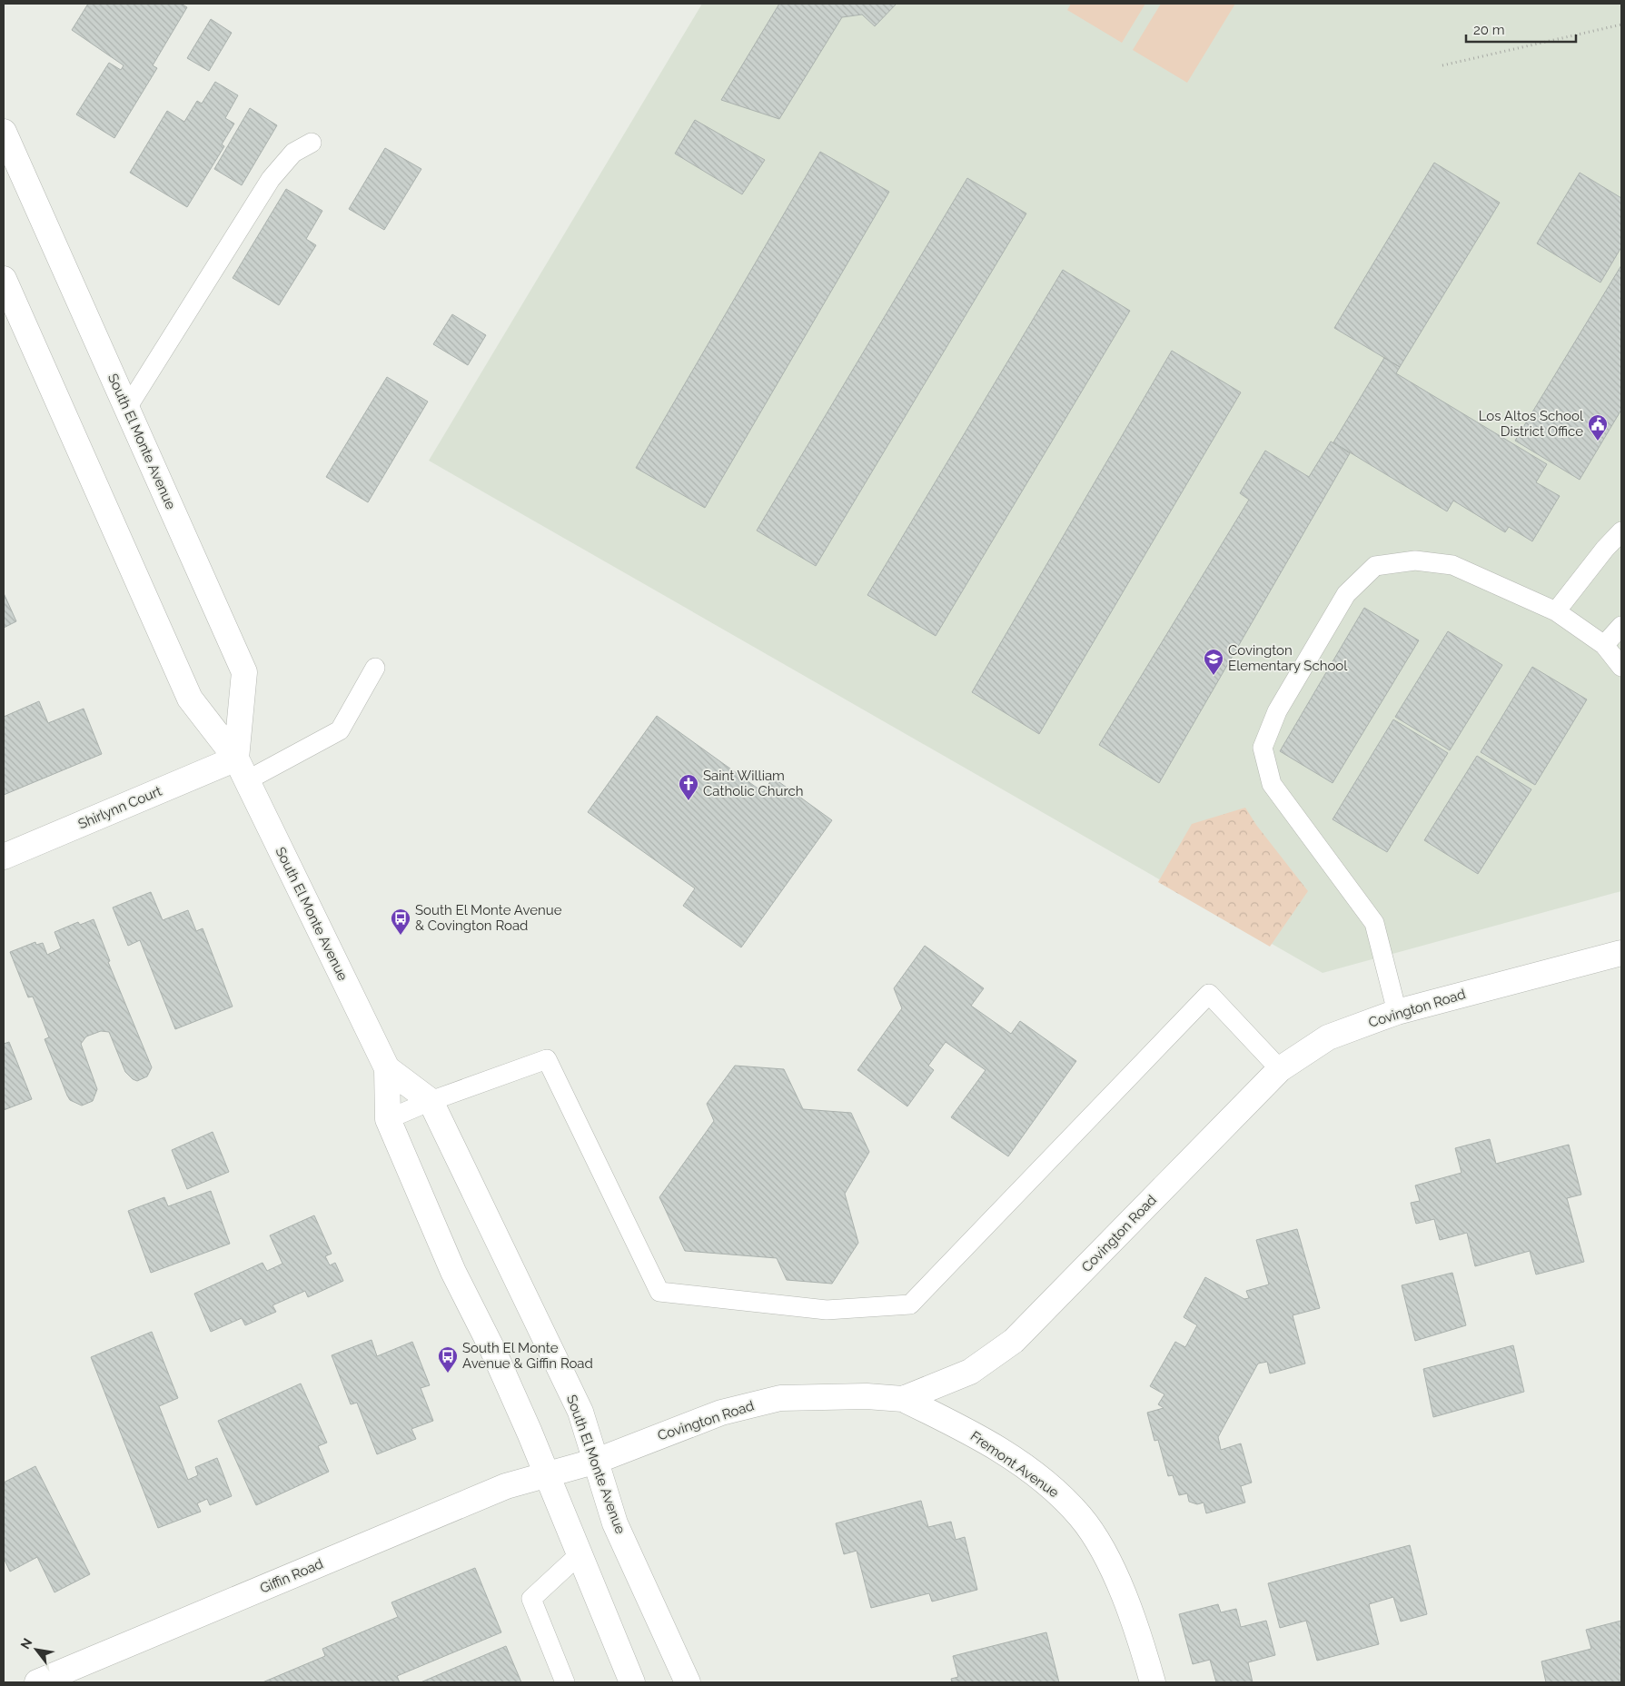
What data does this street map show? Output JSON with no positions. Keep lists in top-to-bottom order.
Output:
{
  "streets": {
    "main road": [
      "South El Monte Avenue",
      "Shirlynn Court",
      "Covington Road",
      "Fremont Avenue",
      "Giffin Road"
    ]
  },
  "crossings": [
    ["South El Monte Avenue", "Shirlynn Court"],
    ["South El Monte Avenue", "Covington Road"],
    ["South El Monte Avenue", "Giffin Road"],
    ["Covington Road", "Fremont Avenue"],
    ["Covington Road", "Giffin Road"]
  ],
  "places": {
    "public building": ["Los Altos School District Office"],
    "school or university": ["Covington Elementary School"],
    "church": ["Saint William Catholic Church"],
    "bus stop": ["South El Monte Avenue & Covington Road", "South El Monte Avenue & Giffin Road"]
  },
  "scale_bar": "20 m",
  "north": "top left"
}
